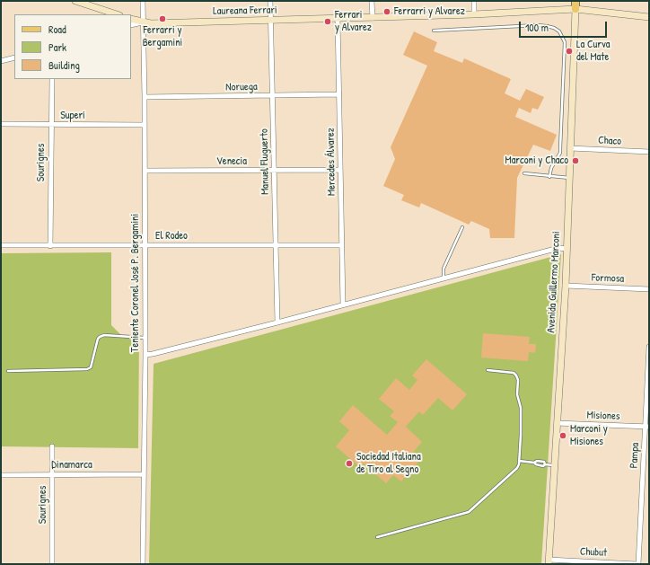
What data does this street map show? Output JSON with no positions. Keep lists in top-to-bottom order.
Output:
{
  "streets": {
    "main road": ["Laureana Ferrari", "Avenida Guillermo Marconi"],
    "street": [
      "Noruega",
      "Superí",
      "Chaco",
      "Venecia",
      "Manuel Fluguerto",
      "Mercedes Álvarez",
      "Sourignes",
      "El Rodeo",
      "Formosa",
      "Teniente Coronel José P. Bergamini",
      "Misiones",
      "Pampa",
      "Dinamarca",
      "Chubut"
    ]
  },
  "crossings": [
    ["Laureana Ferrari", "Manuel Fluguerto"],
    ["Laureana Ferrari", "Mercedes Álvarez"],
    ["Laureana Ferrari", "Avenida Guillermo Marconi"],
    ["Laureana Ferrari", "Teniente Coronel José P. Bergamini"],
    ["Noruega", "Manuel Fluguerto"],
    ["Noruega", "Mercedes Álvarez"],
    ["Noruega", "Teniente Coronel José P. Bergamini"],
    ["Superí", "Sourignes"],
    ["Superí", "Teniente Coronel José P. Bergamini"],
    ["Chaco", "Avenida Guillermo Marconi"],
    ["Venecia", "Manuel Fluguerto"],
    ["Venecia", "Mercedes Álvarez"],
    ["Venecia", "Teniente Coronel José P. Bergamini"],
    ["Manuel Fluguerto", "El Rodeo"],
    ["Mercedes Álvarez", "El Rodeo"],
    ["Sourignes", "El Rodeo"],
    ["Sourignes", "Dinamarca"],
    ["El Rodeo", "Teniente Coronel José P. Bergamini"],
    ["Formosa", "Avenida Guillermo Marconi"],
    ["Avenida Guillermo Marconi", "Misiones"],
    ["Avenida Guillermo Marconi", "Chubut"],
    ["Teniente Coronel José P. Bergamini", "Dinamarca"],
    ["Misiones", "Pampa"],
    ["Pampa", "Chubut"]
  ],
  "places": [
    "Ferrarri y Alvarez",
    "Ferrarri y Bergamini",
    "Ferrari y Alvarez",
    "La Curva del Mate",
    "Marconi y Chaco",
    "Marconi y Misiones",
    "Sociedad Italiana de Tiro al Segno"
  ],
  "legend": ["Road", "Park", "Building"],
  "scale_bar": "100 m"
}
